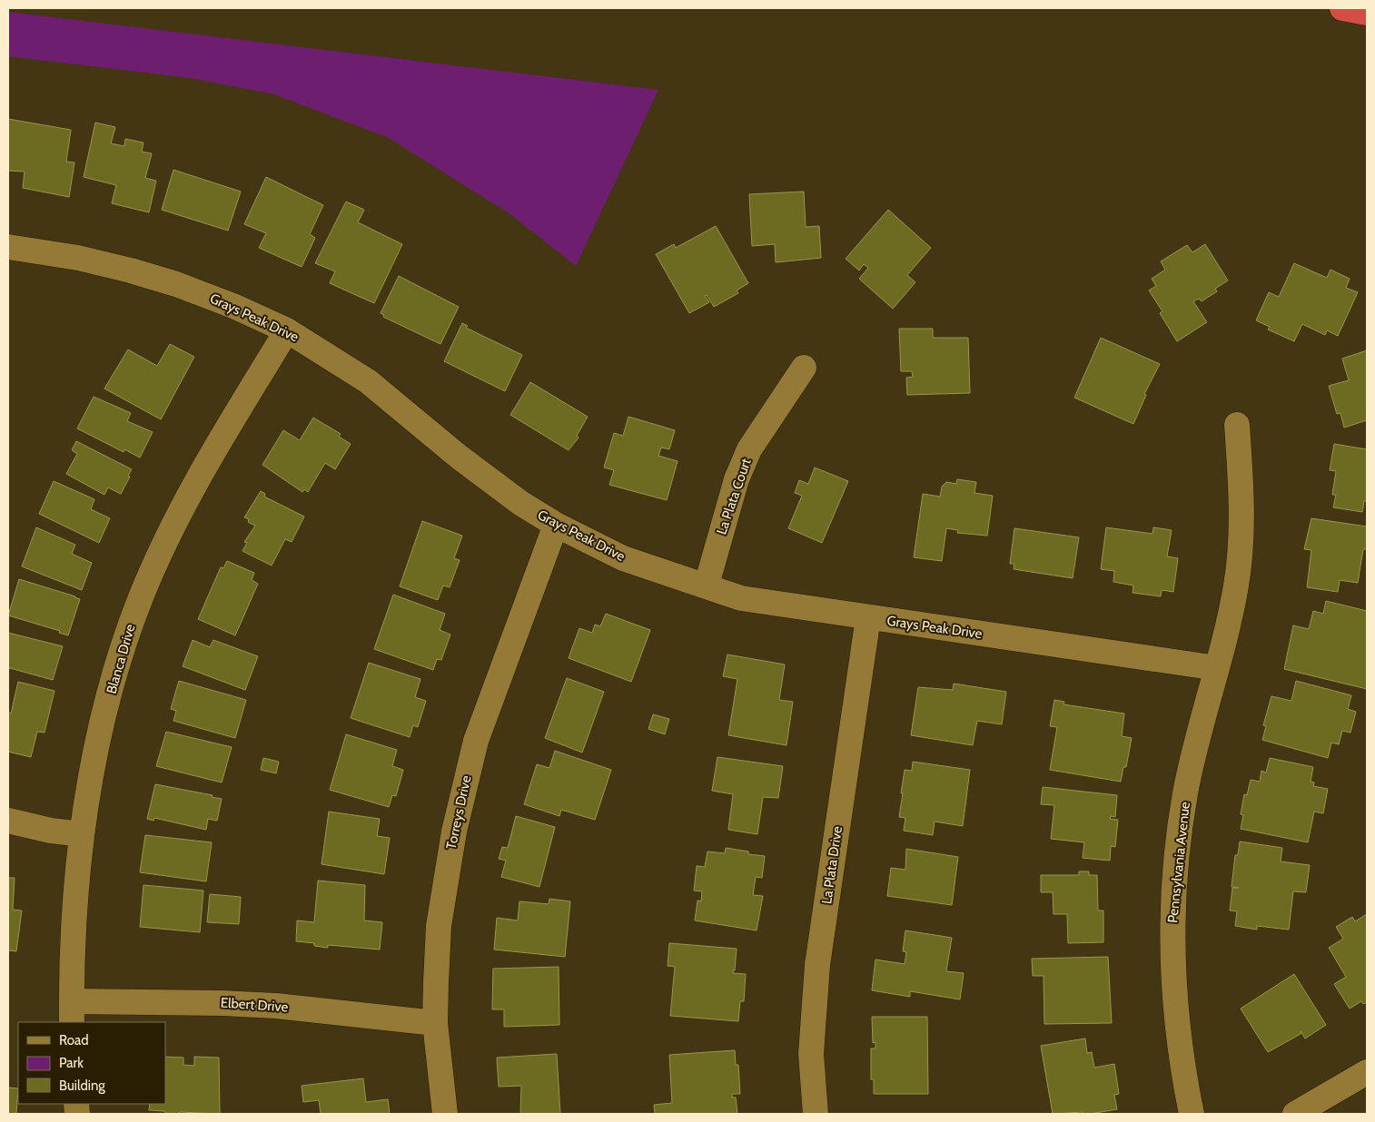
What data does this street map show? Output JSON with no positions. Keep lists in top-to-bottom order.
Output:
{
  "streets": {
    "street": [
      "Grays Peak Drive",
      "La Plata Court",
      "Blanca Drive",
      "Torreys Drive",
      "Pennsylvania Avenue",
      "La Plata Drive",
      "Elbert Drive"
    ]
  },
  "crossings": [
    ["Grays Peak Drive", "La Plata Court"],
    ["Grays Peak Drive", "Blanca Drive"],
    ["Grays Peak Drive", "Torreys Drive"],
    ["Grays Peak Drive", "Pennsylvania Avenue"],
    ["Grays Peak Drive", "La Plata Drive"],
    ["Blanca Drive", "Elbert Drive"],
    ["Torreys Drive", "Elbert Drive"]
  ],
  "legend": ["Road", "Park", "Building"]
}
